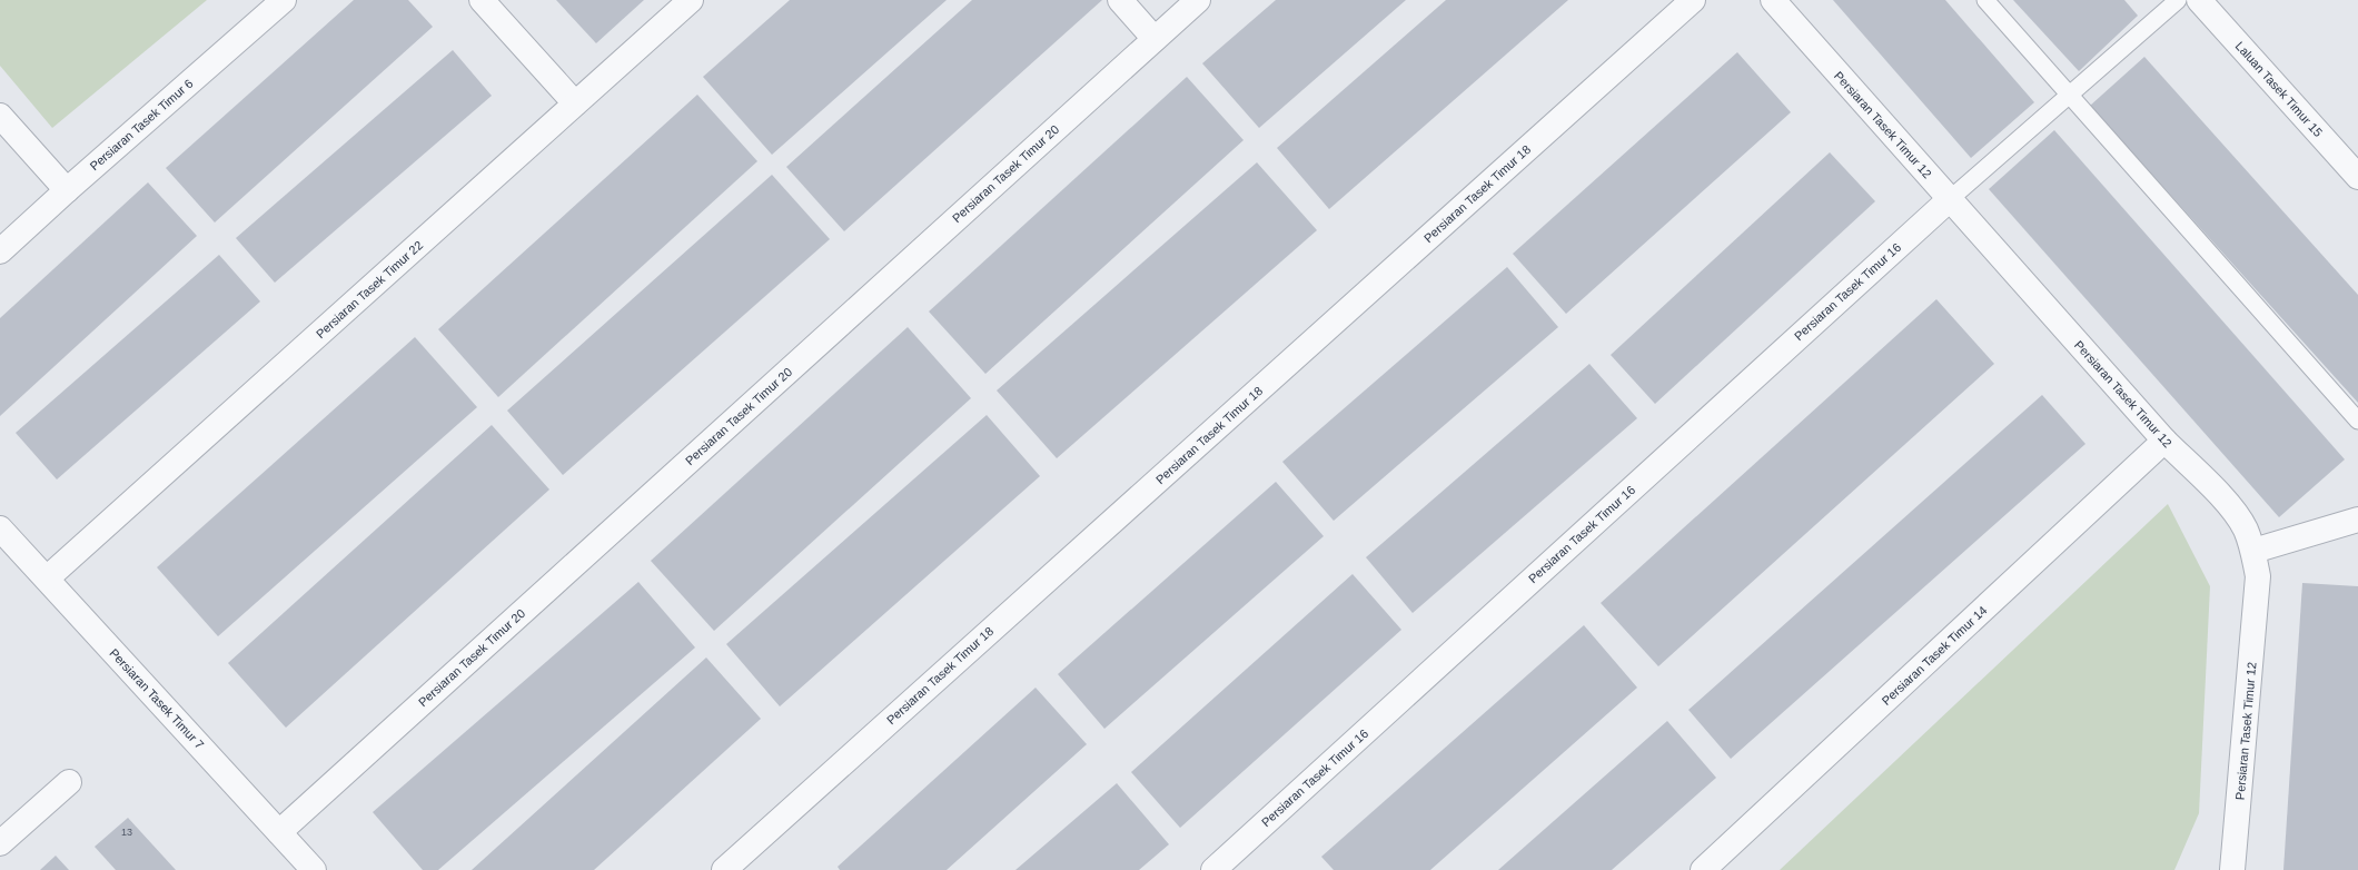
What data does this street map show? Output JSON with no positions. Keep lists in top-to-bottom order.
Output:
{
  "streets": {
    "street": [
      "Laluan Tasek Timur 15",
      "Persiaran Tasek Timur 6",
      "Persiaran Tasek Timur 12",
      "Persiaran Tasek Timur 20",
      "Persiaran Tasek Timur 18",
      "Persiaran Tasek Timur 22",
      "Persiaran Tasek Timur 16",
      "Persiaran Tasek Timur 14",
      "Persiaran Tasek Timur 7"
    ]
  },
  "crossings": [
    ["Persiaran Tasek Timur 12", "Persiaran Tasek Timur 16"],
    ["Persiaran Tasek Timur 12", "Persiaran Tasek Timur 14"],
    ["Persiaran Tasek Timur 20", "Persiaran Tasek Timur 7"],
    ["Persiaran Tasek Timur 22", "Persiaran Tasek Timur 7"]
  ],
  "house_numbers": ["13"]
}
